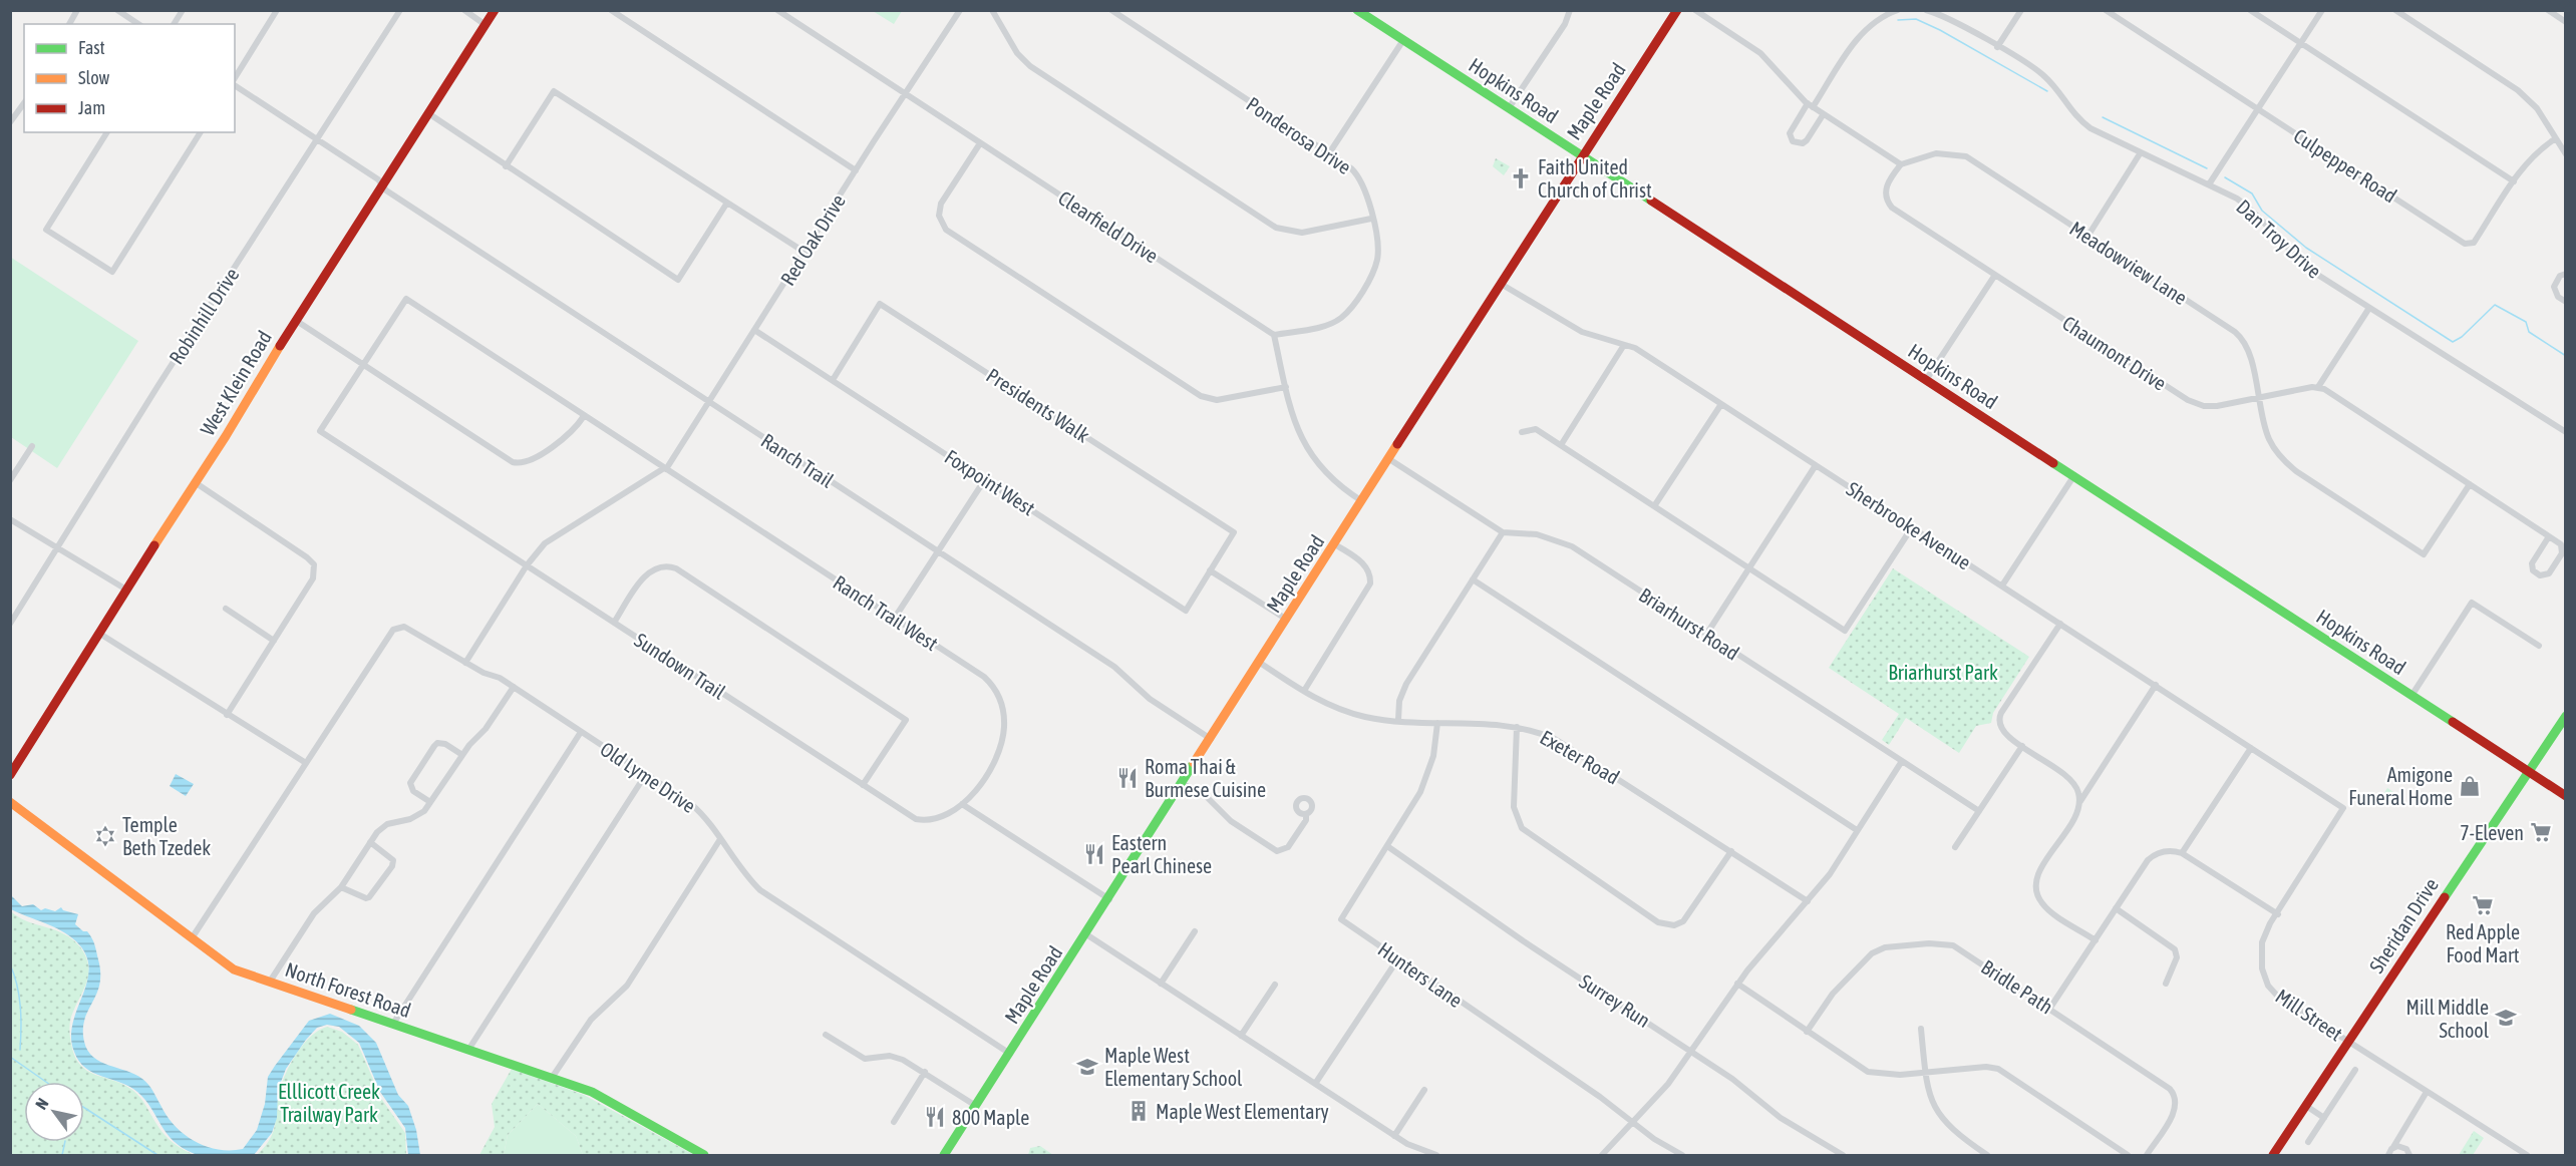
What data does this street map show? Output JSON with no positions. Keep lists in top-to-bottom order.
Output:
{
  "streets": {
    "street": [
      "Hopkins Road",
      "Maple Road",
      "Ponderosa Drive",
      "Culpepper Road",
      "Clearfield Drive",
      "Dan Troy Drive",
      "Red Oak Drive",
      "Meadowview Lane",
      "Robinhill Drive",
      "Chaumont Drive",
      "West Klein Road",
      "Presidents Walk",
      "Ranch Trail",
      "Foxpoint West",
      "Sherbrooke Avenue",
      "Ranch Trail West",
      "Briarhurst Road",
      "Sundown Trail",
      "Exeter Road",
      "Old Lyme Drive",
      "Sheridan Drive",
      "Hunters Lane",
      "Bridle Path",
      "North Forest Road",
      "Surrey Run",
      "Mill Street"
    ]
  },
  "crossings": [
    ["Hopkins Road", "Maple Road"],
    ["Hopkins Road", "Sheridan Drive"],
    ["Maple Road", "Ranch Trail"],
    ["Maple Road", "Sherbrooke Avenue"],
    ["Maple Road", "Briarhurst Road"],
    ["Maple Road", "Exeter Road"],
    ["Maple Road", "Old Lyme Drive"],
    ["Ponderosa Drive", "Clearfield Drive"],
    ["Clearfield Drive", "Red Oak Drive"],
    ["Red Oak Drive", "Ranch Trail"],
    ["Red Oak Drive", "Foxpoint West"],
    ["Red Oak Drive", "Ranch Trail West"],
    ["Red Oak Drive", "Sundown Trail"],
    ["Red Oak Drive", "Old Lyme Drive"],
    ["Meadowview Lane", "Chaumont Drive"],
    ["Robinhill Drive", "Ranch Trail"],
    ["West Klein Road", "Ranch Trail"],
    ["Presidents Walk", "Foxpoint West"],
    ["Sherbrooke Avenue", "Mill Street"],
    ["Ranch Trail West", "Sundown Trail"],
    ["Exeter Road", "Hunters Lane"],
    ["Sheridan Drive", "Mill Street"],
    ["Hunters Lane", "Surrey Run"]
  ],
  "parks": ["Briarhurst Park", "Elllicott Creek Trailway Park"],
  "places": {
    "church": ["Faith United Church of Christ"],
    "restaurant": ["Roma Thai & Burmese Cuisine", "Eastern Pearl Chinese", "800 Maple"],
    "shop": ["Amigone Funeral Home"],
    "supermarket": ["7-Eleven", "Red Apple Food Mart"],
    "synagogue": ["Temple Beth Tzedek"],
    "school or university": ["Mill Middle School", "Maple West Elementary School"],
    "building": ["Maple West Elementary"]
  },
  "legend": ["Fast", "Slow", "Jam"],
  "north": "top left"
}
